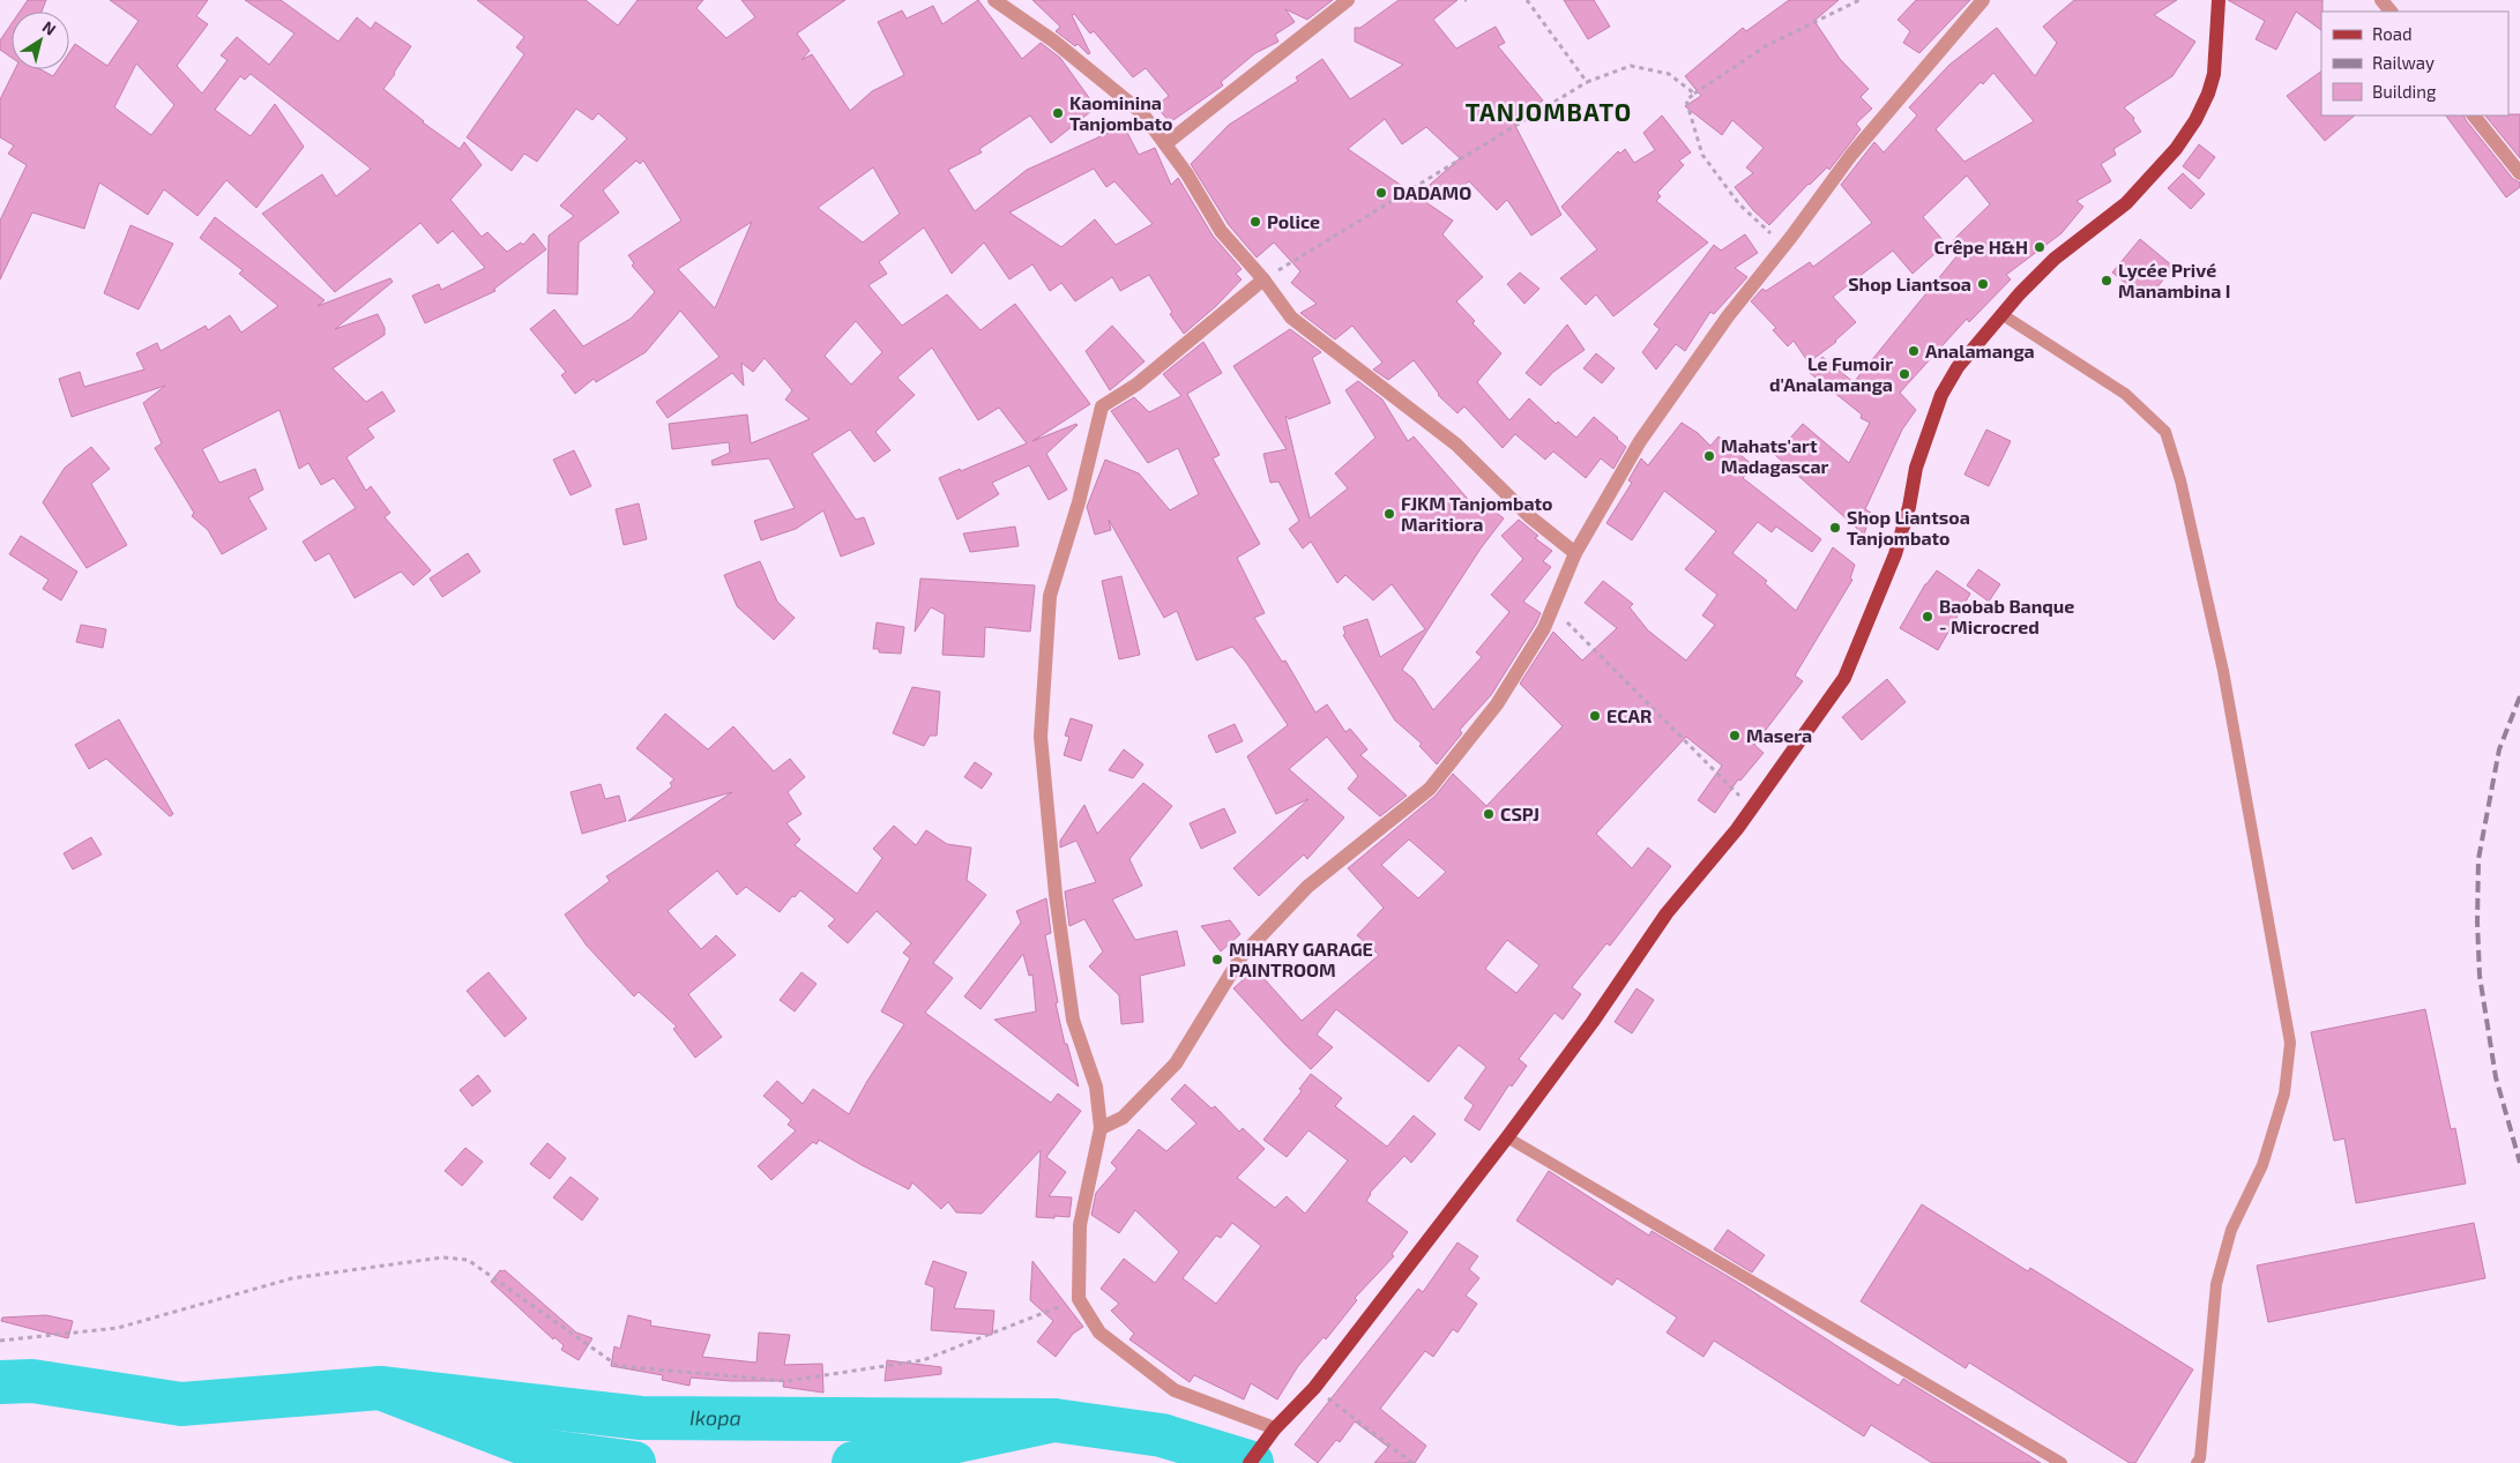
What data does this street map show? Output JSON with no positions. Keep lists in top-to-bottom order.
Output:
{
  "districts": ["TANJOMBATO"],
  "water": ["Ikopa"],
  "places": [
    "Kaominina Tanjombato",
    "DADAMO",
    "Police",
    "Crêpe H&H",
    "Lycée Privé Manambina I",
    "Shop Liantsoa",
    "Analamanga",
    "Le Fumoir d'Analamanga",
    "Mahats'art Madagascar",
    "FJKM Tanjombato Maritiora",
    "Shop Liantsoa Tanjombato",
    "Baobab Banque - Microcred",
    "ECAR",
    "Masera",
    "CSPJ",
    "MIHARY GARAGE PAINTROOM"
  ],
  "legend": ["Road", "Railway", "Building"],
  "north": "top right"
}
